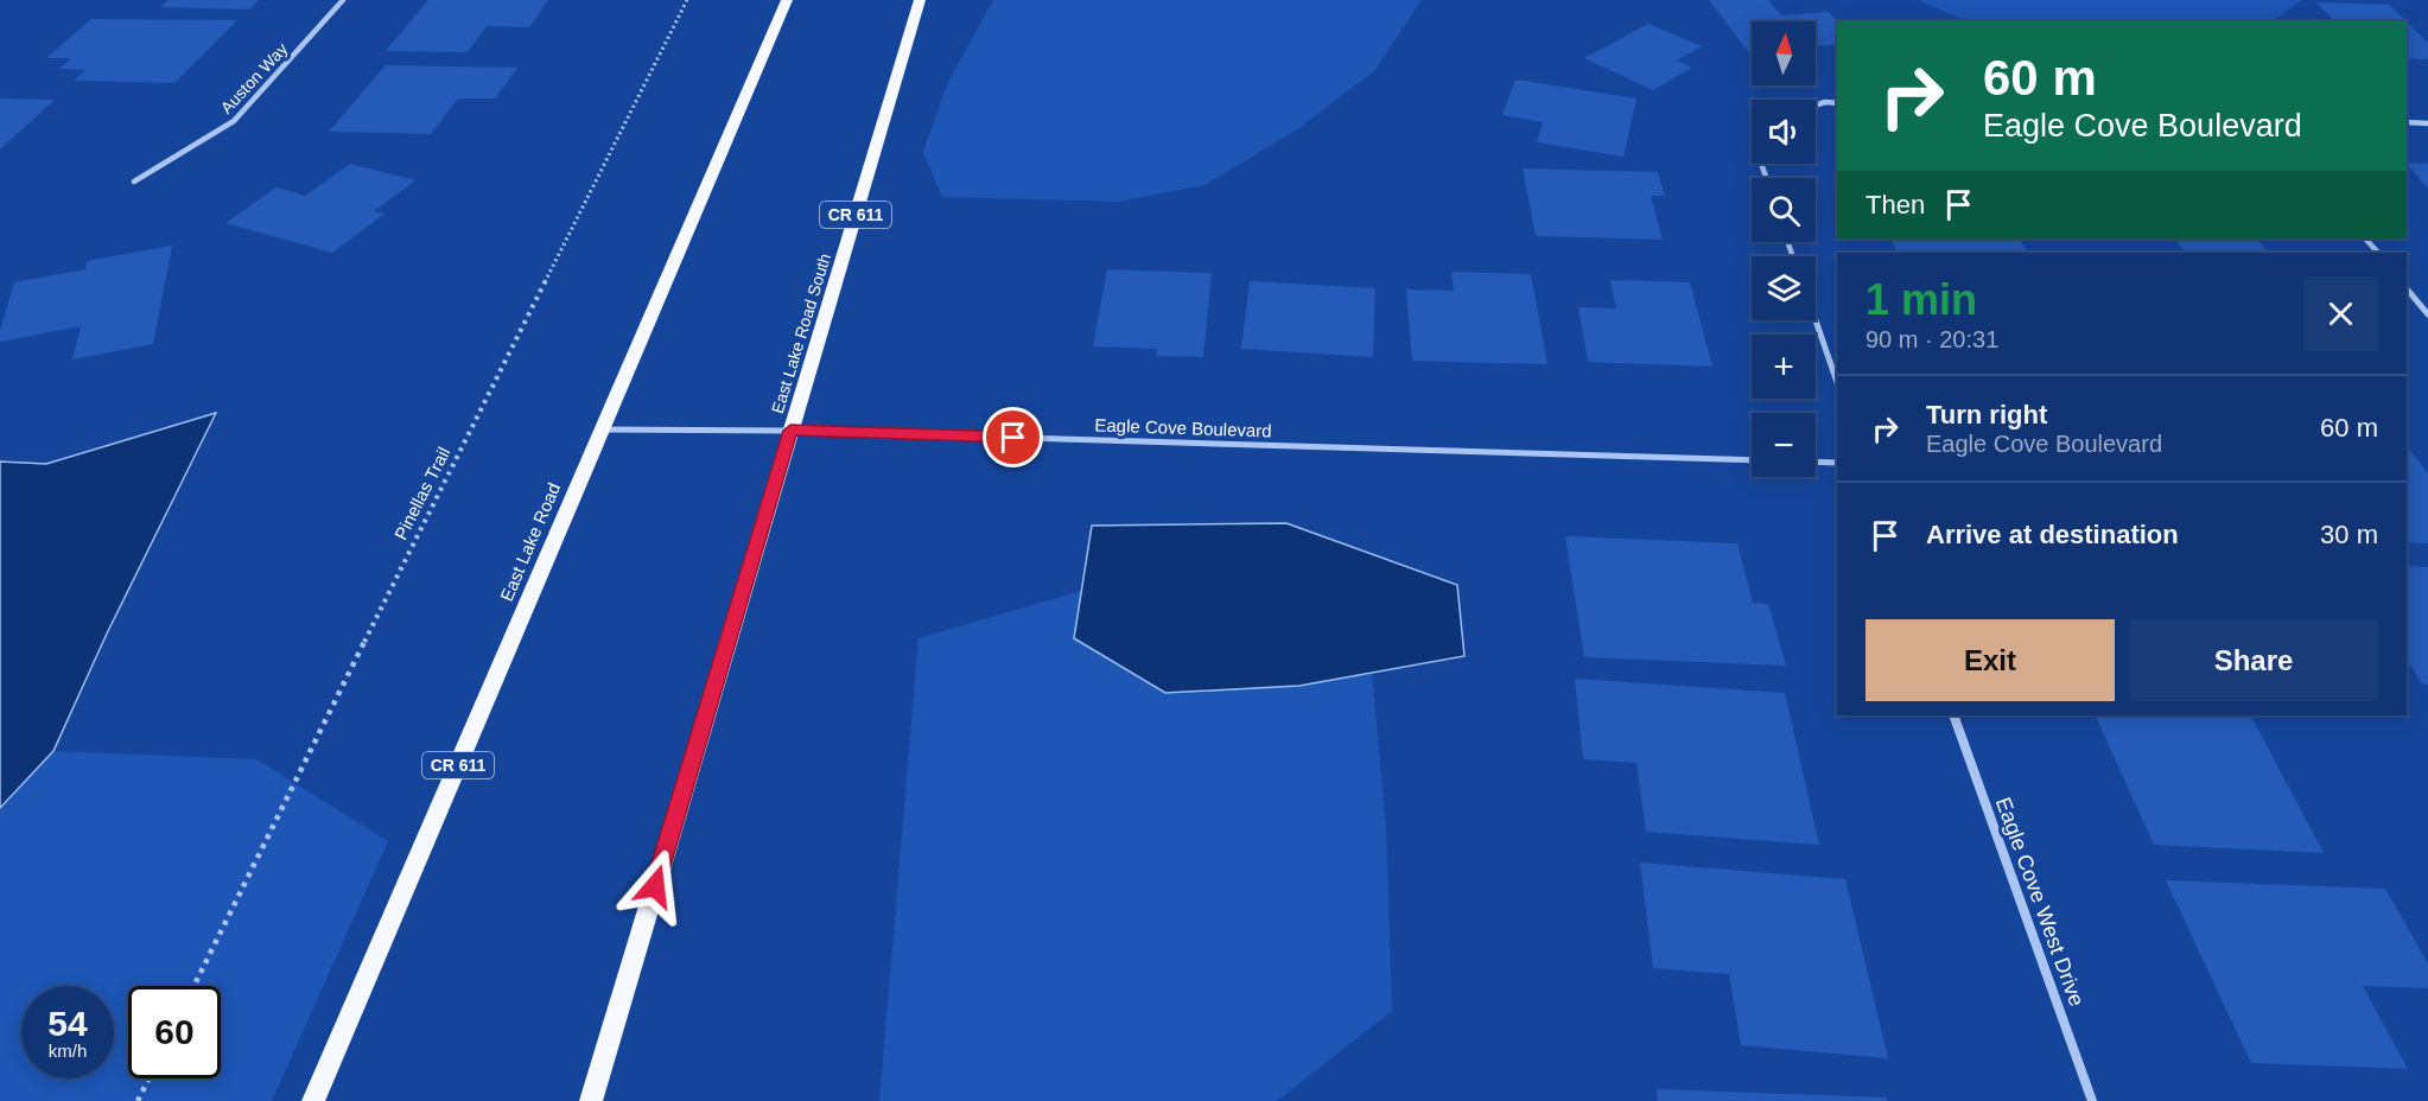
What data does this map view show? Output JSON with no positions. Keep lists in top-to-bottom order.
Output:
{
  "streets": {
    "main road": ["CR 611", "East Lake Road South", "East Lake Road"],
    "street": ["Auston Way", "Eagle Cove Boulevard", "Eagle Cove West Drive"],
    "path": ["Pinellas Trail"]
  },
  "crossings": [
    ["CR 611", "East Lake Road South"],
    ["CR 611", "Eagle Cove Boulevard"],
    ["East Lake Road South", "Eagle Cove Boulevard"],
    ["Eagle Cove Boulevard", "East Lake Road"]
  ],
  "north": "top",
  "page": {
    "map_buttons": ["+", "−"],
    "turn": ["60 m", "Eagle Cove Boulevard"],
    "then": "Then",
    "heading": ["1 min", "90 m · 20:31"],
    "list": [
      {
        "name": "Turn right",
        "note": "Eagle Cove Boulevard",
        "value": "60 m"
      },
      {
        "name": "Arrive at destination",
        "value": "30 m"
      }
    ],
    "buttons": ["Exit", "Share"],
    "speed": "54 km/h",
    "limit": "60"
  }
}
